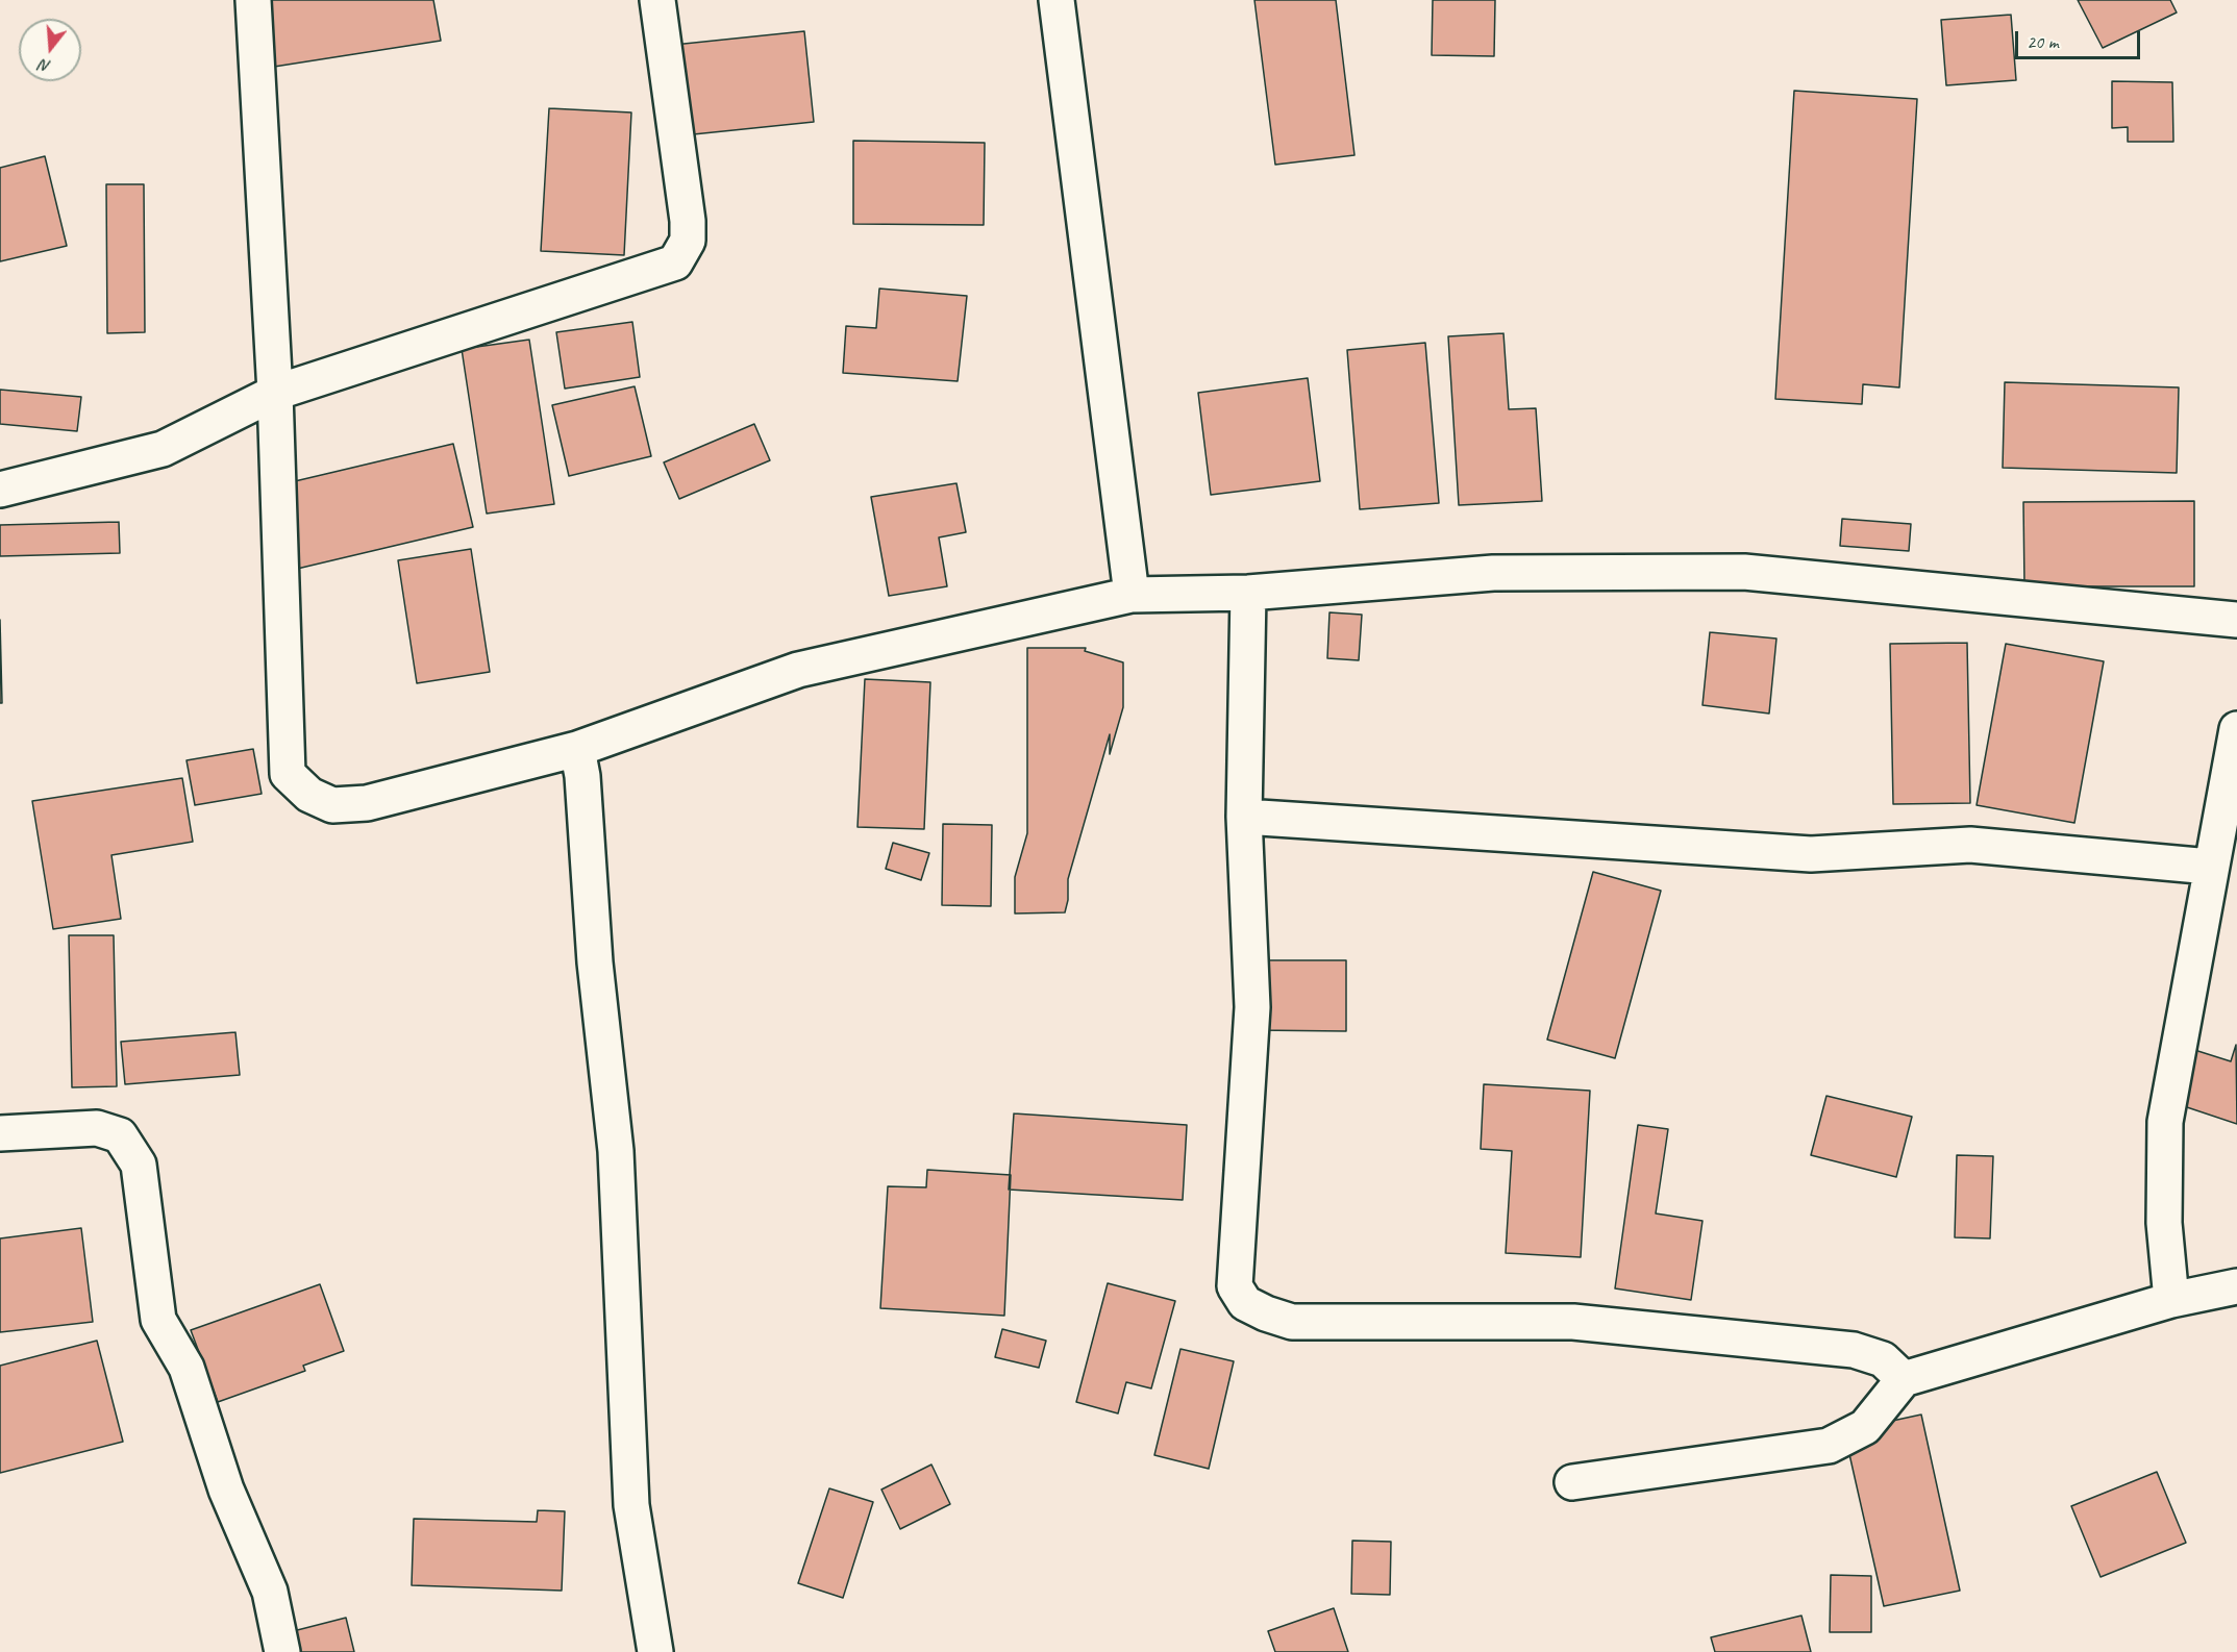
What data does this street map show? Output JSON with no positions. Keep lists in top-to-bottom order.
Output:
{
  "scale_bar": "20 m",
  "north": "bottom"
}
